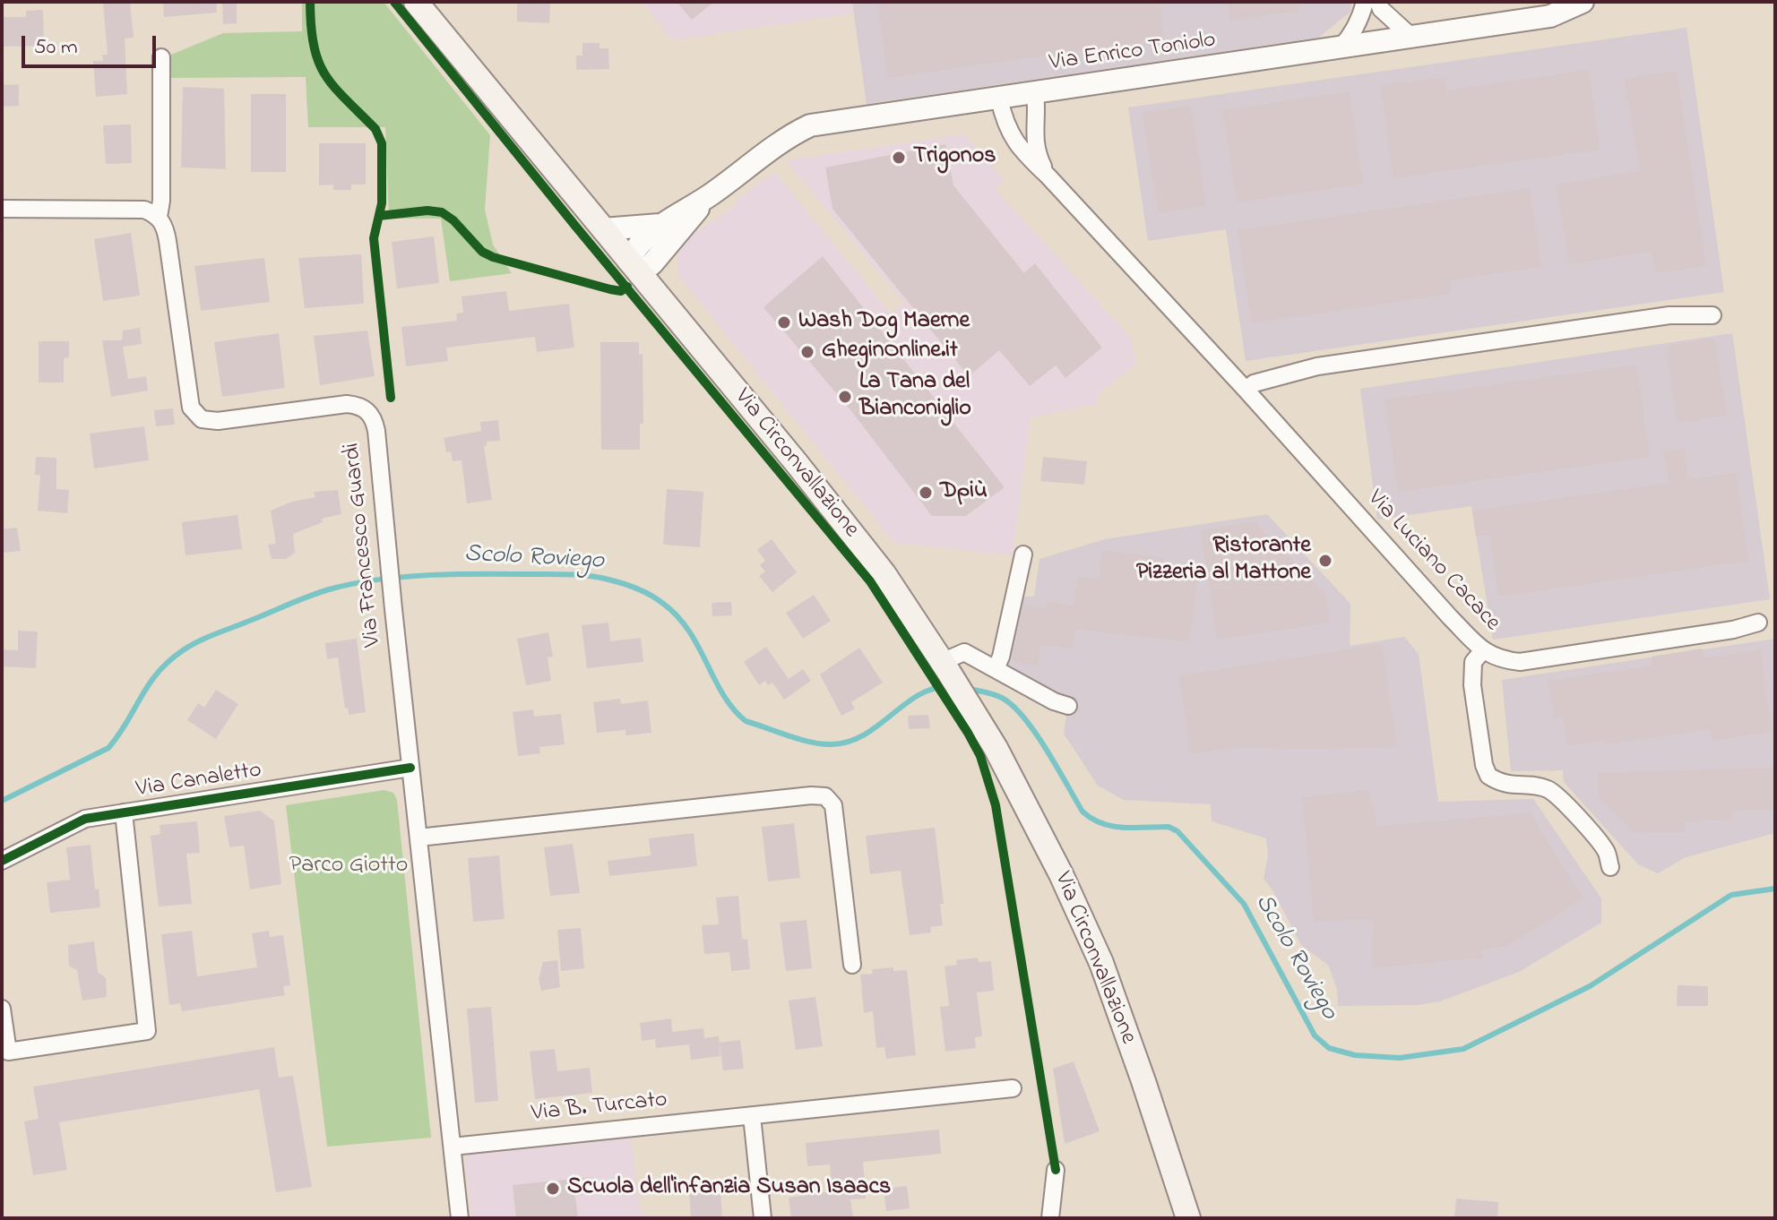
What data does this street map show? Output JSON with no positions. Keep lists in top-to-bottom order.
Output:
{
  "streets": {
    "main road": ["Via Circonvallazione"],
    "street": [
      "Via Enrico Toniolo",
      "Via Francesco Guardi",
      "Via Luciano Cacace",
      "Via Canaletto",
      "Via B. Turcato"
    ]
  },
  "crossings": [
    ["Via Enrico Toniolo", "Via Circonvallazione"],
    ["Via Enrico Toniolo", "Via Luciano Cacace"],
    ["Via Francesco Guardi", "Via Canaletto"],
    ["Via Francesco Guardi", "Via B. Turcato"]
  ],
  "water": ["Scolo Roviego"],
  "parks": ["Parco Giotto"],
  "places": [
    "Trigonos",
    "Wash Dog Maerne",
    "GheginOnline.it",
    "La Tana del Bianconiglio",
    "Dpiù",
    "Ristorante Pizzeria al Mattone",
    "Scuola dell'infanzia Susan Isaacs"
  ],
  "scale_bar": "50 m"
}
